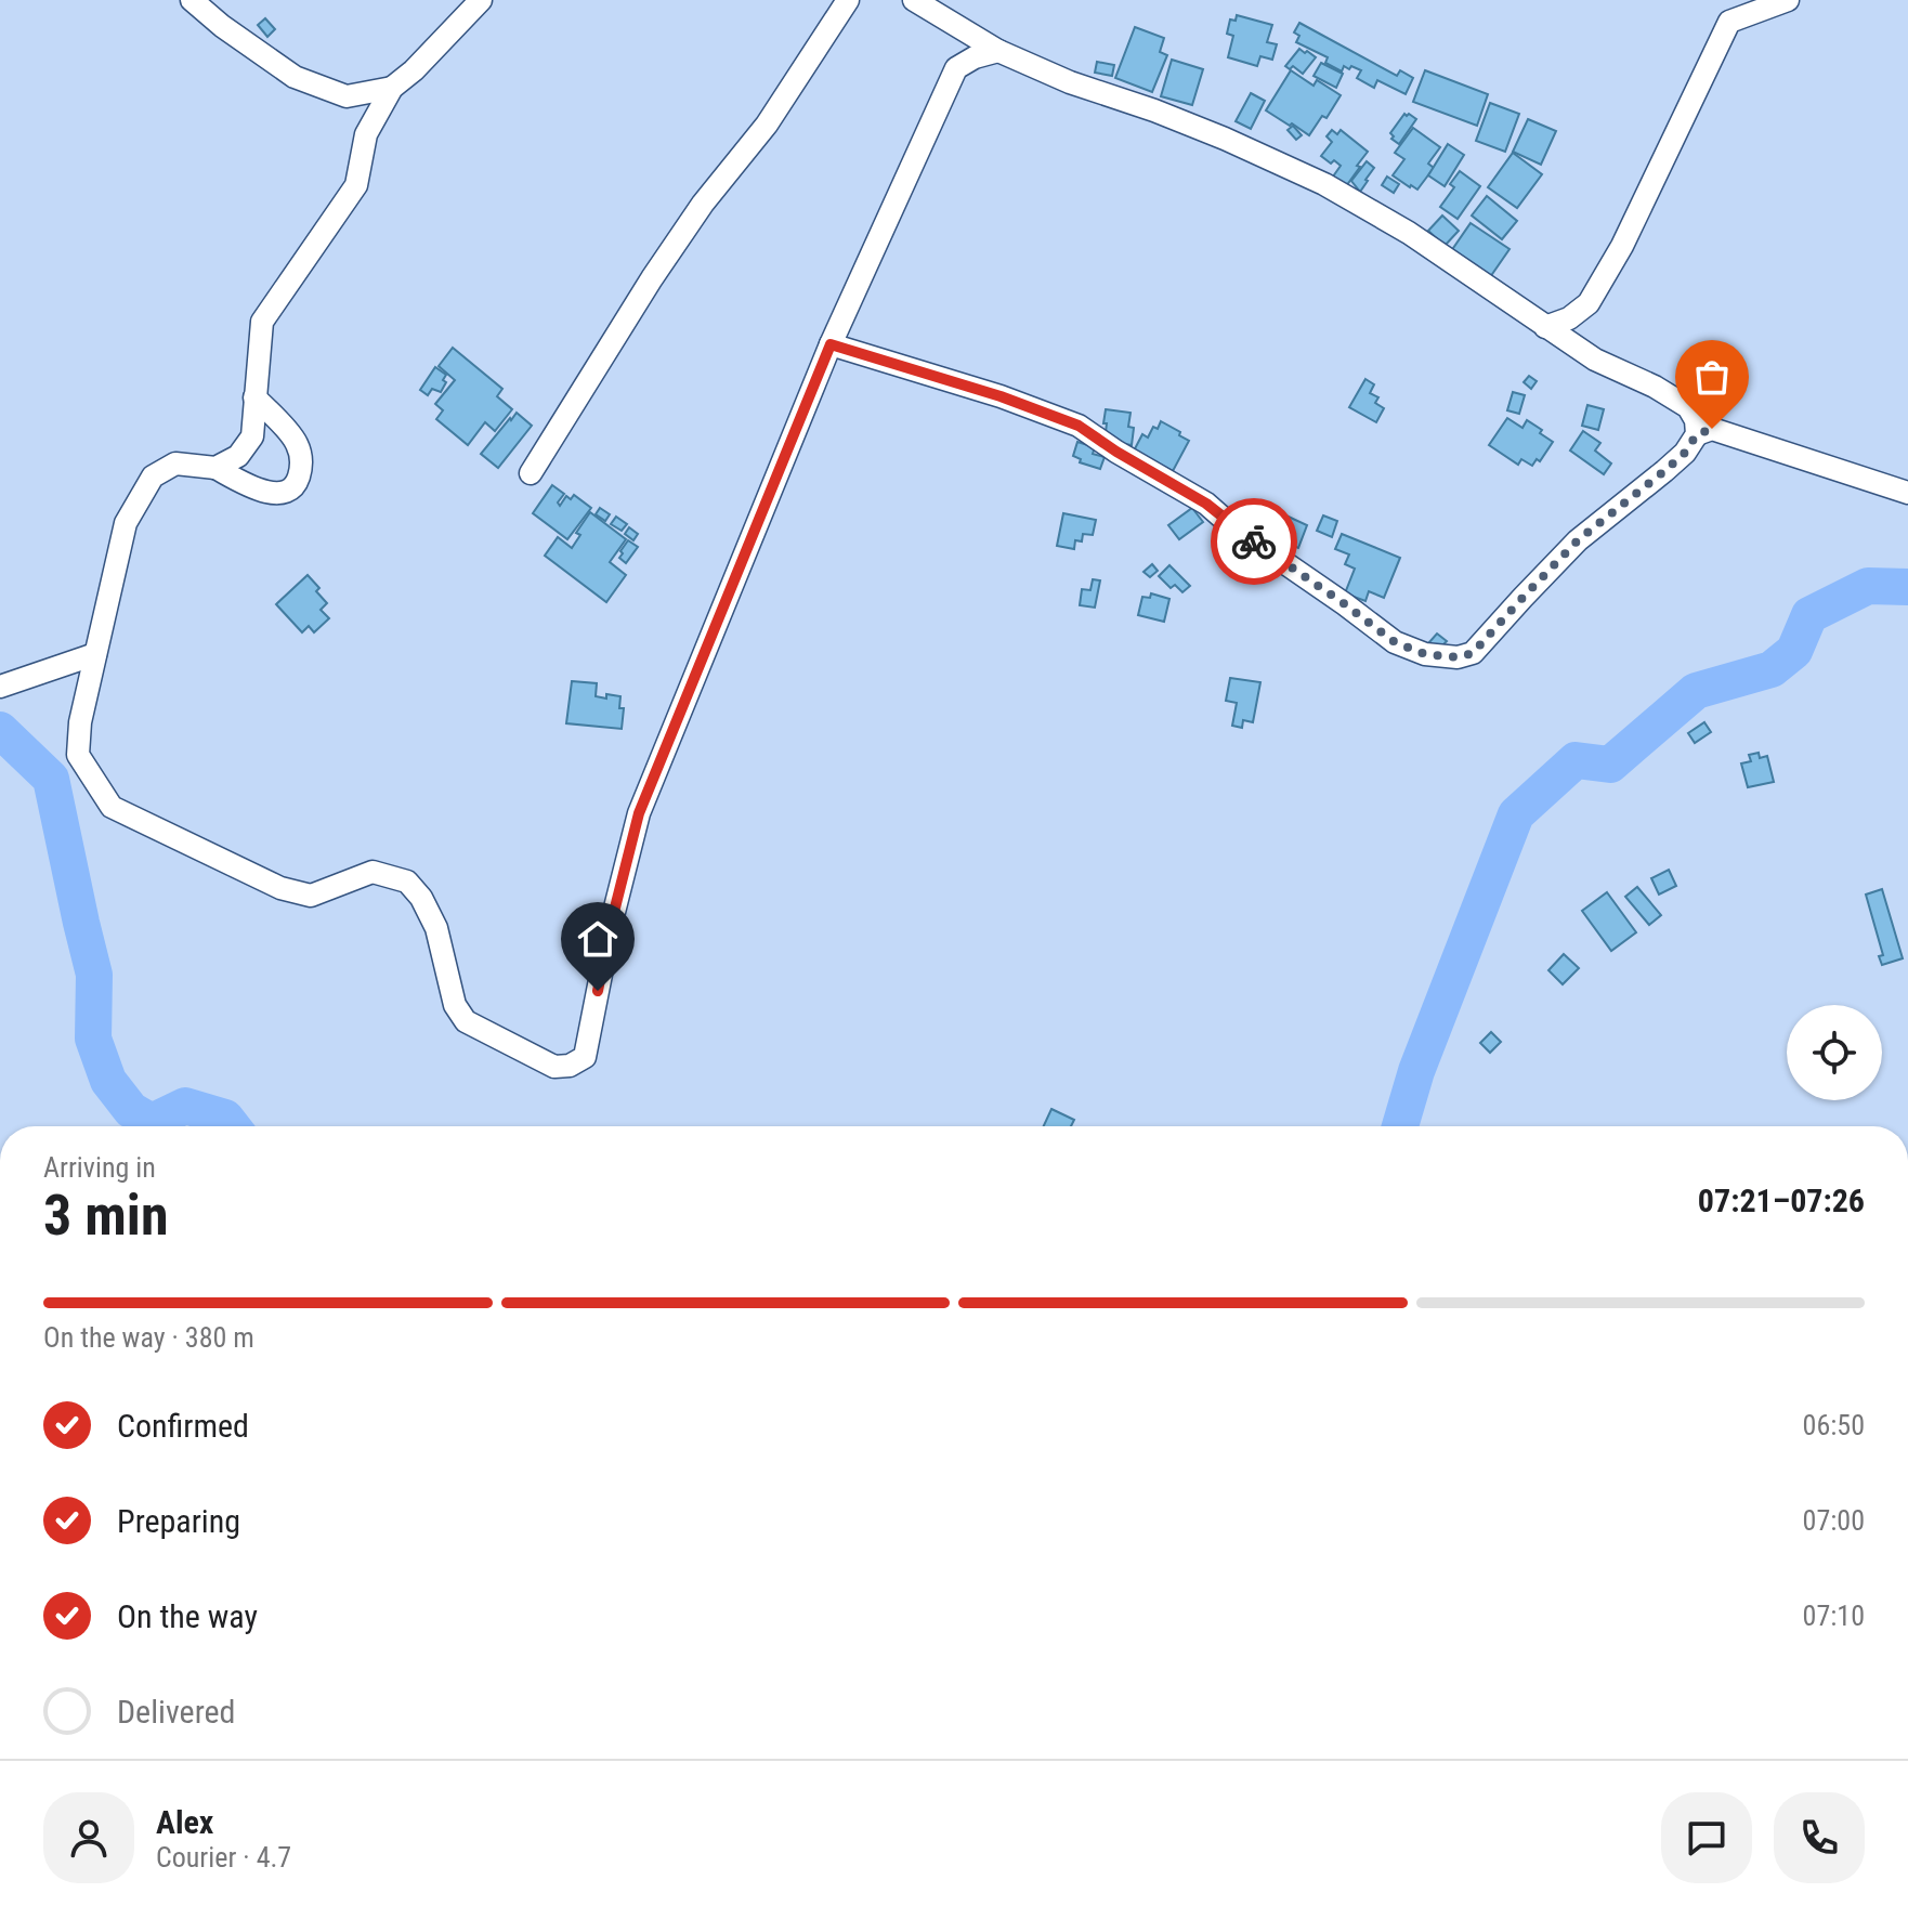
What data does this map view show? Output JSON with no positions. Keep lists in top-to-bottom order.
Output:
{
  "page": {
    "heading": ["3 min", "Arriving in", "07:21–07:26"],
    "panel": ["Alex", "Courier · 4.7"],
    "bar": "On the way · 380 m",
    "list": [
      ["Confirmed", "06:50"],
      ["Preparing", "07:00"],
      ["On the way", "07:10"],
      "Delivered"
    ]
  }
}
